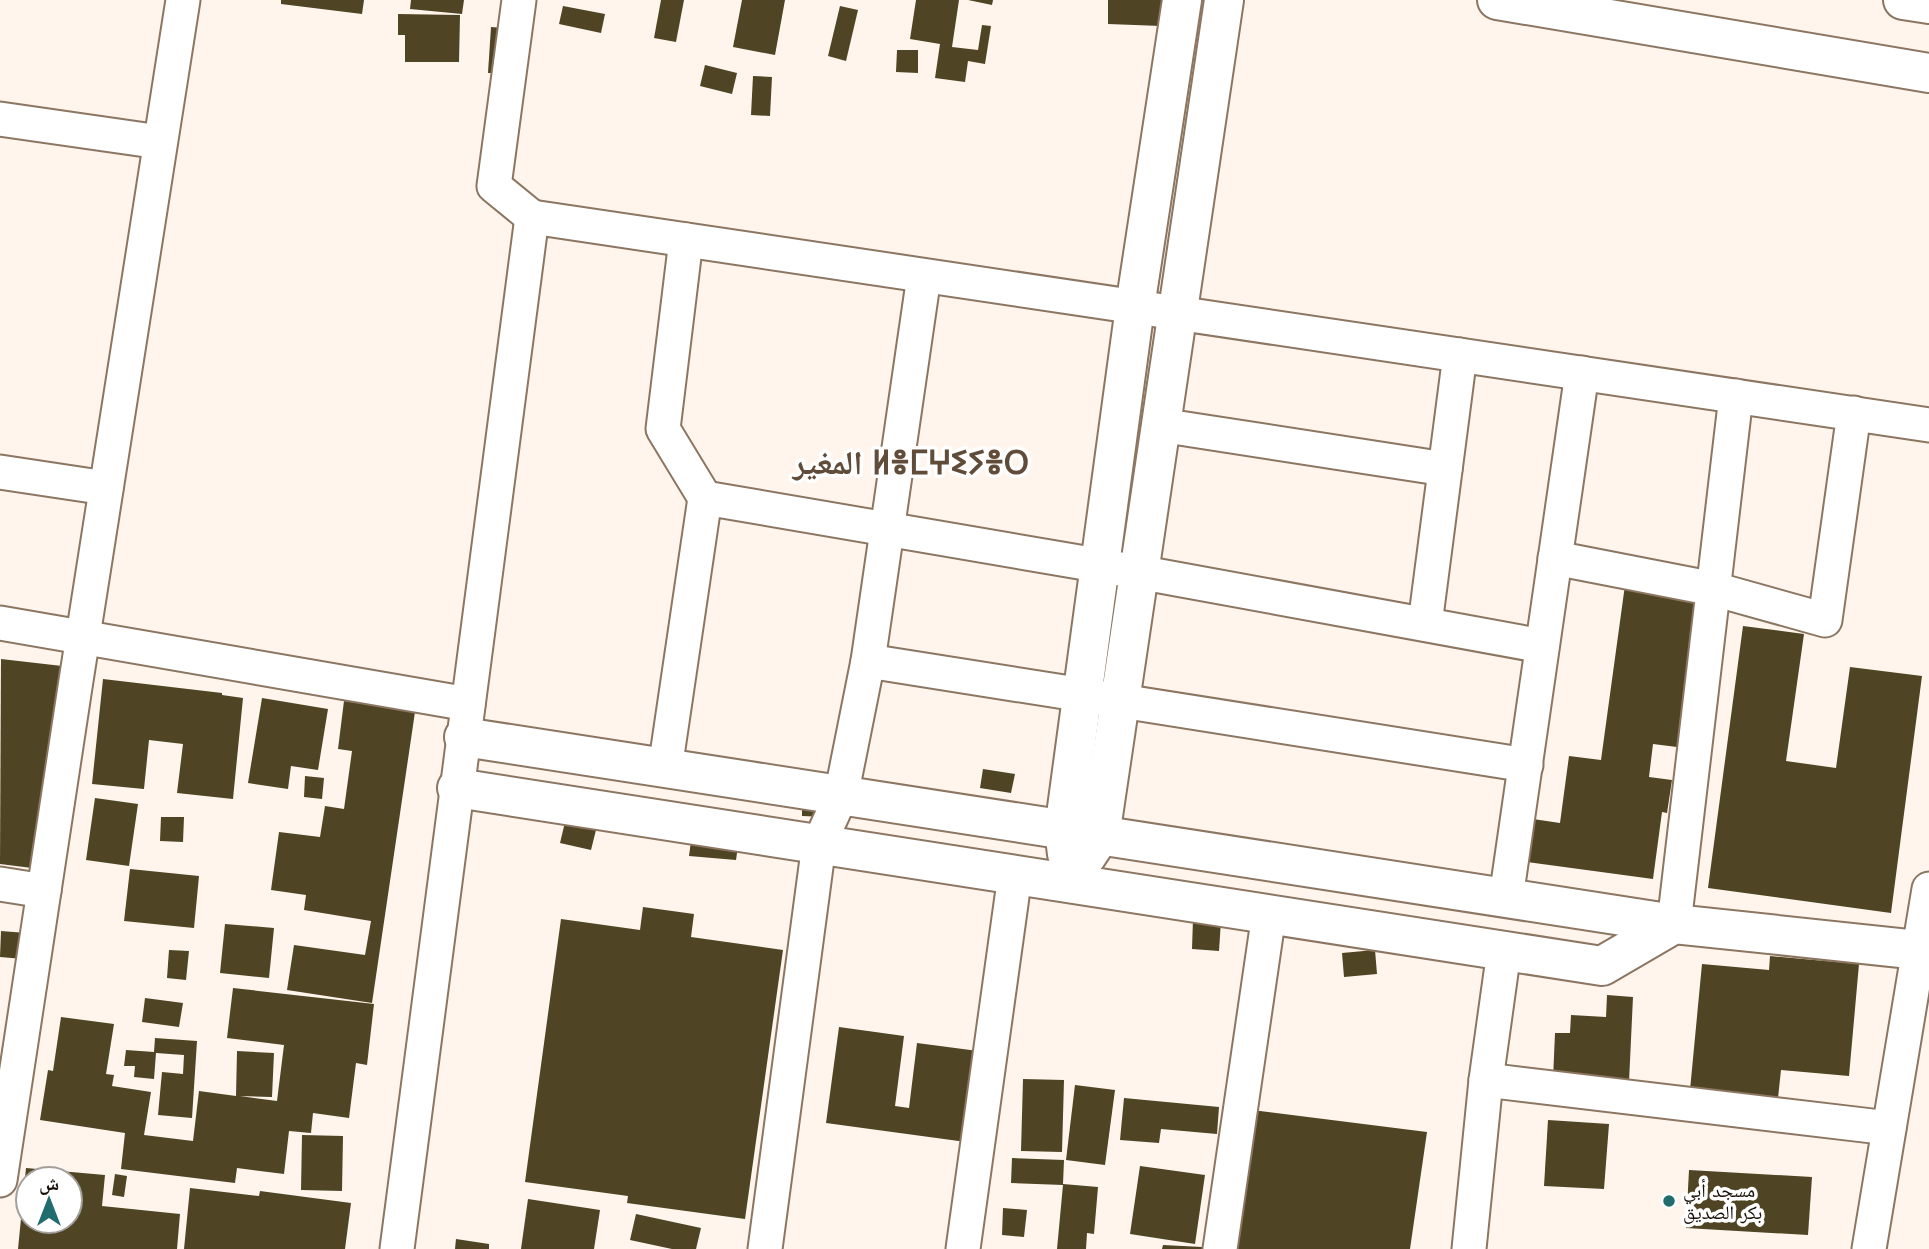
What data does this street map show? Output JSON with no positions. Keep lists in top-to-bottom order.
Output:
{
  "districts": ["المغير ⵍⴻⵎⵖⵉⵢⴻⵔ"],
  "places": ["مسجد أبي بكر الصديق"],
  "north": "top"
}
